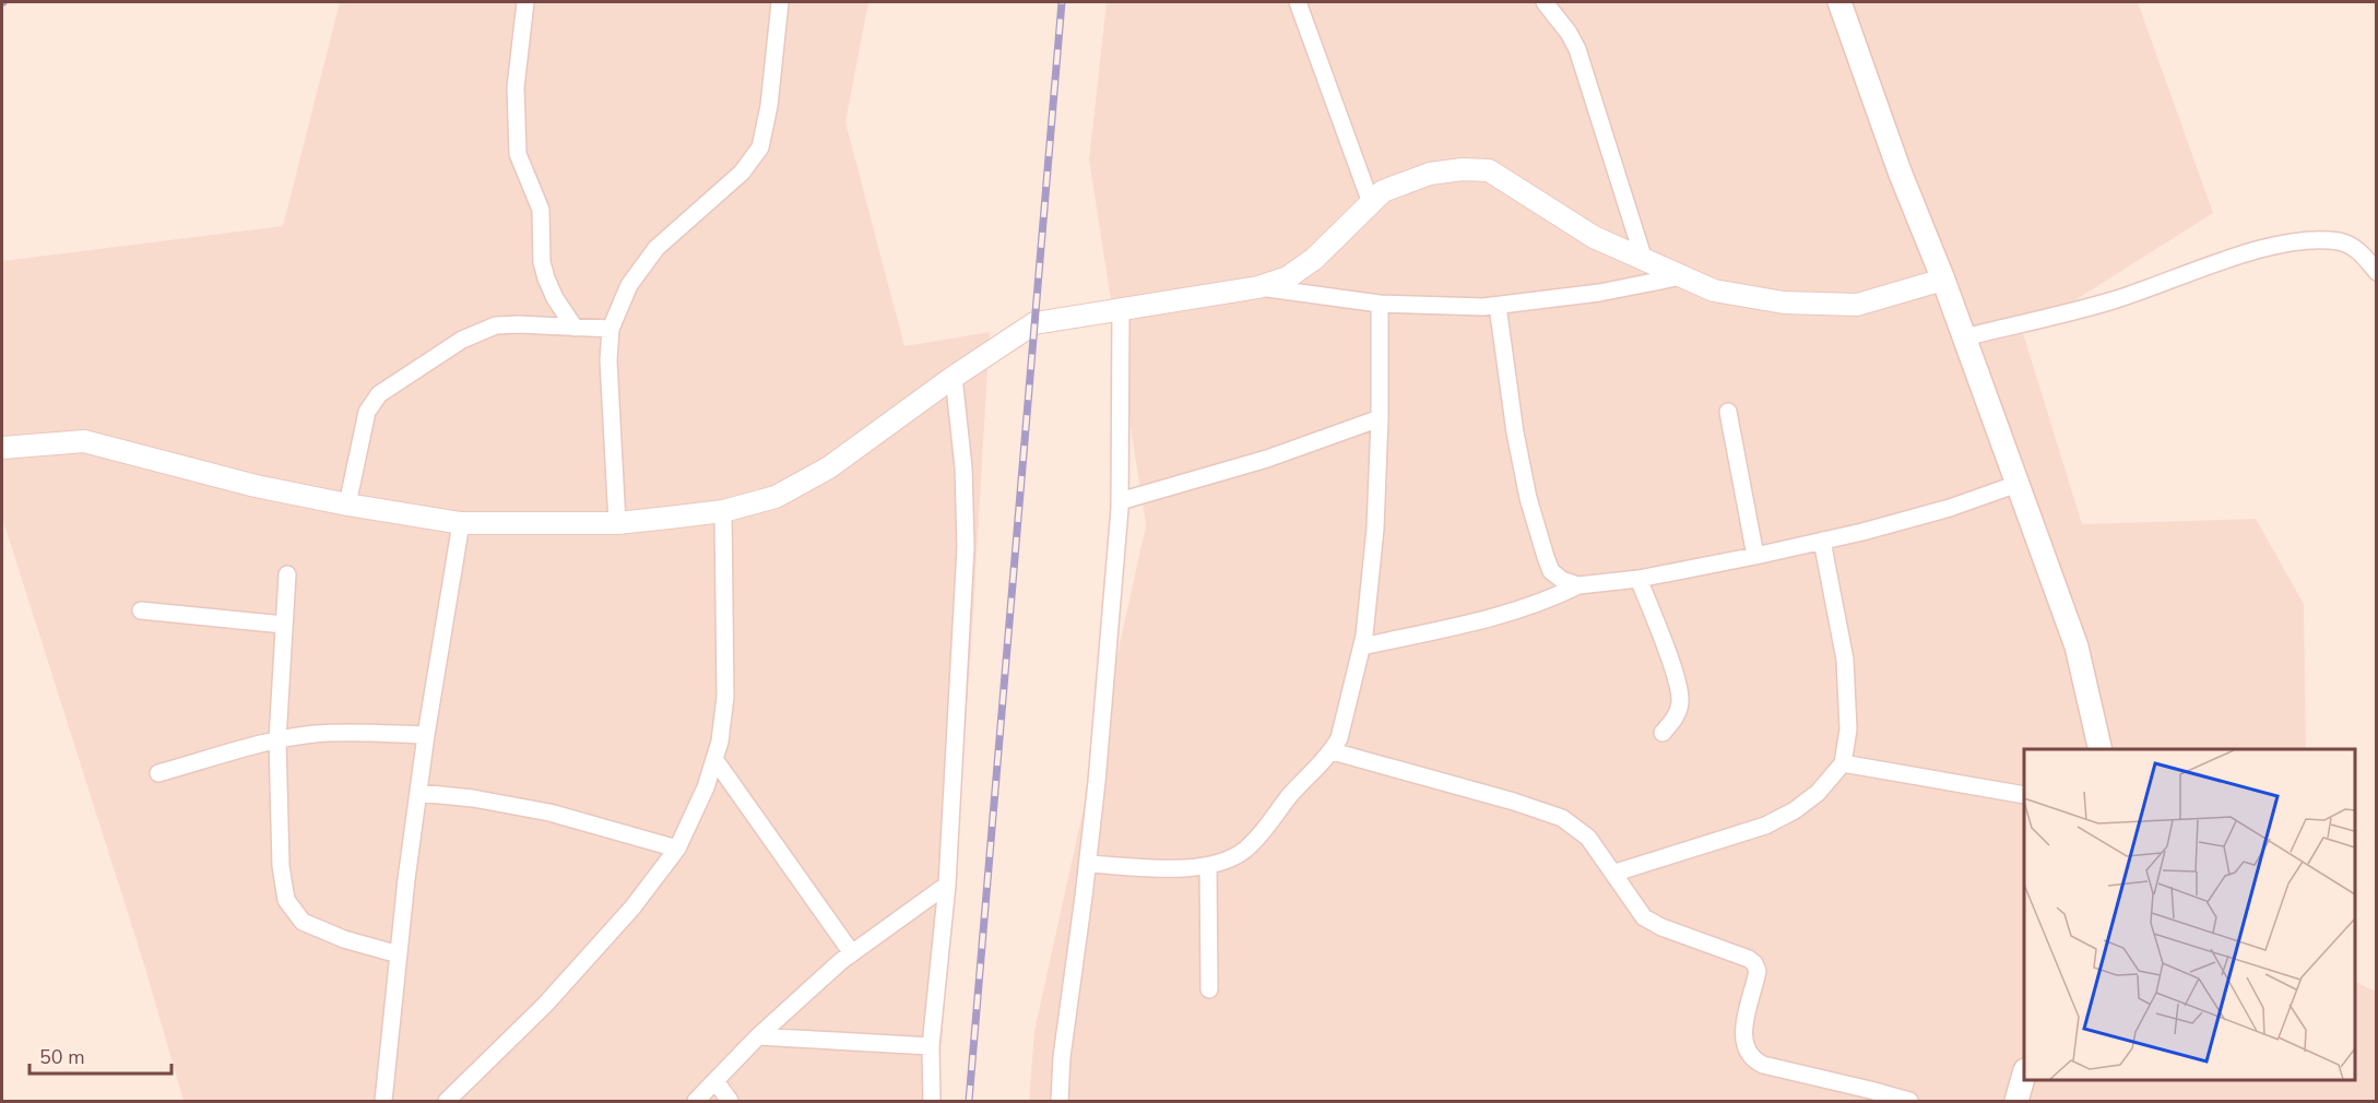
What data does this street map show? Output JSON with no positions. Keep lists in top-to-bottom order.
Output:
{
  "scale_bar": "50 m"
}
